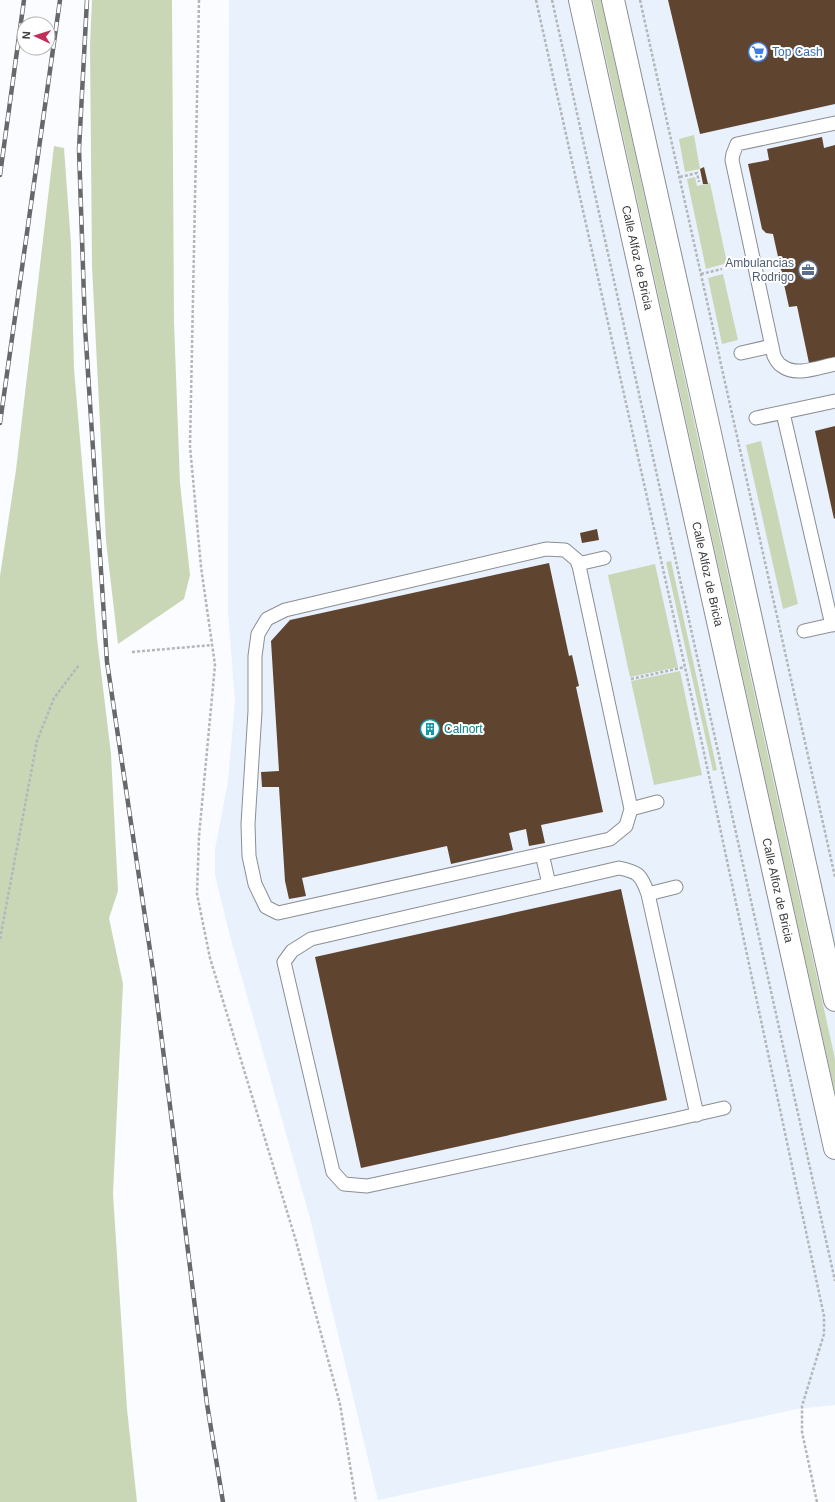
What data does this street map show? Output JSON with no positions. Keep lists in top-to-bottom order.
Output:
{
  "streets": {
    "street": ["Calle Alfoz de Bricia"]
  },
  "places": {
    "supermarket": ["Top Cash"],
    "office": ["Ambulancias Rodrigo"],
    "building": ["Calnort"]
  },
  "north": "left"
}
